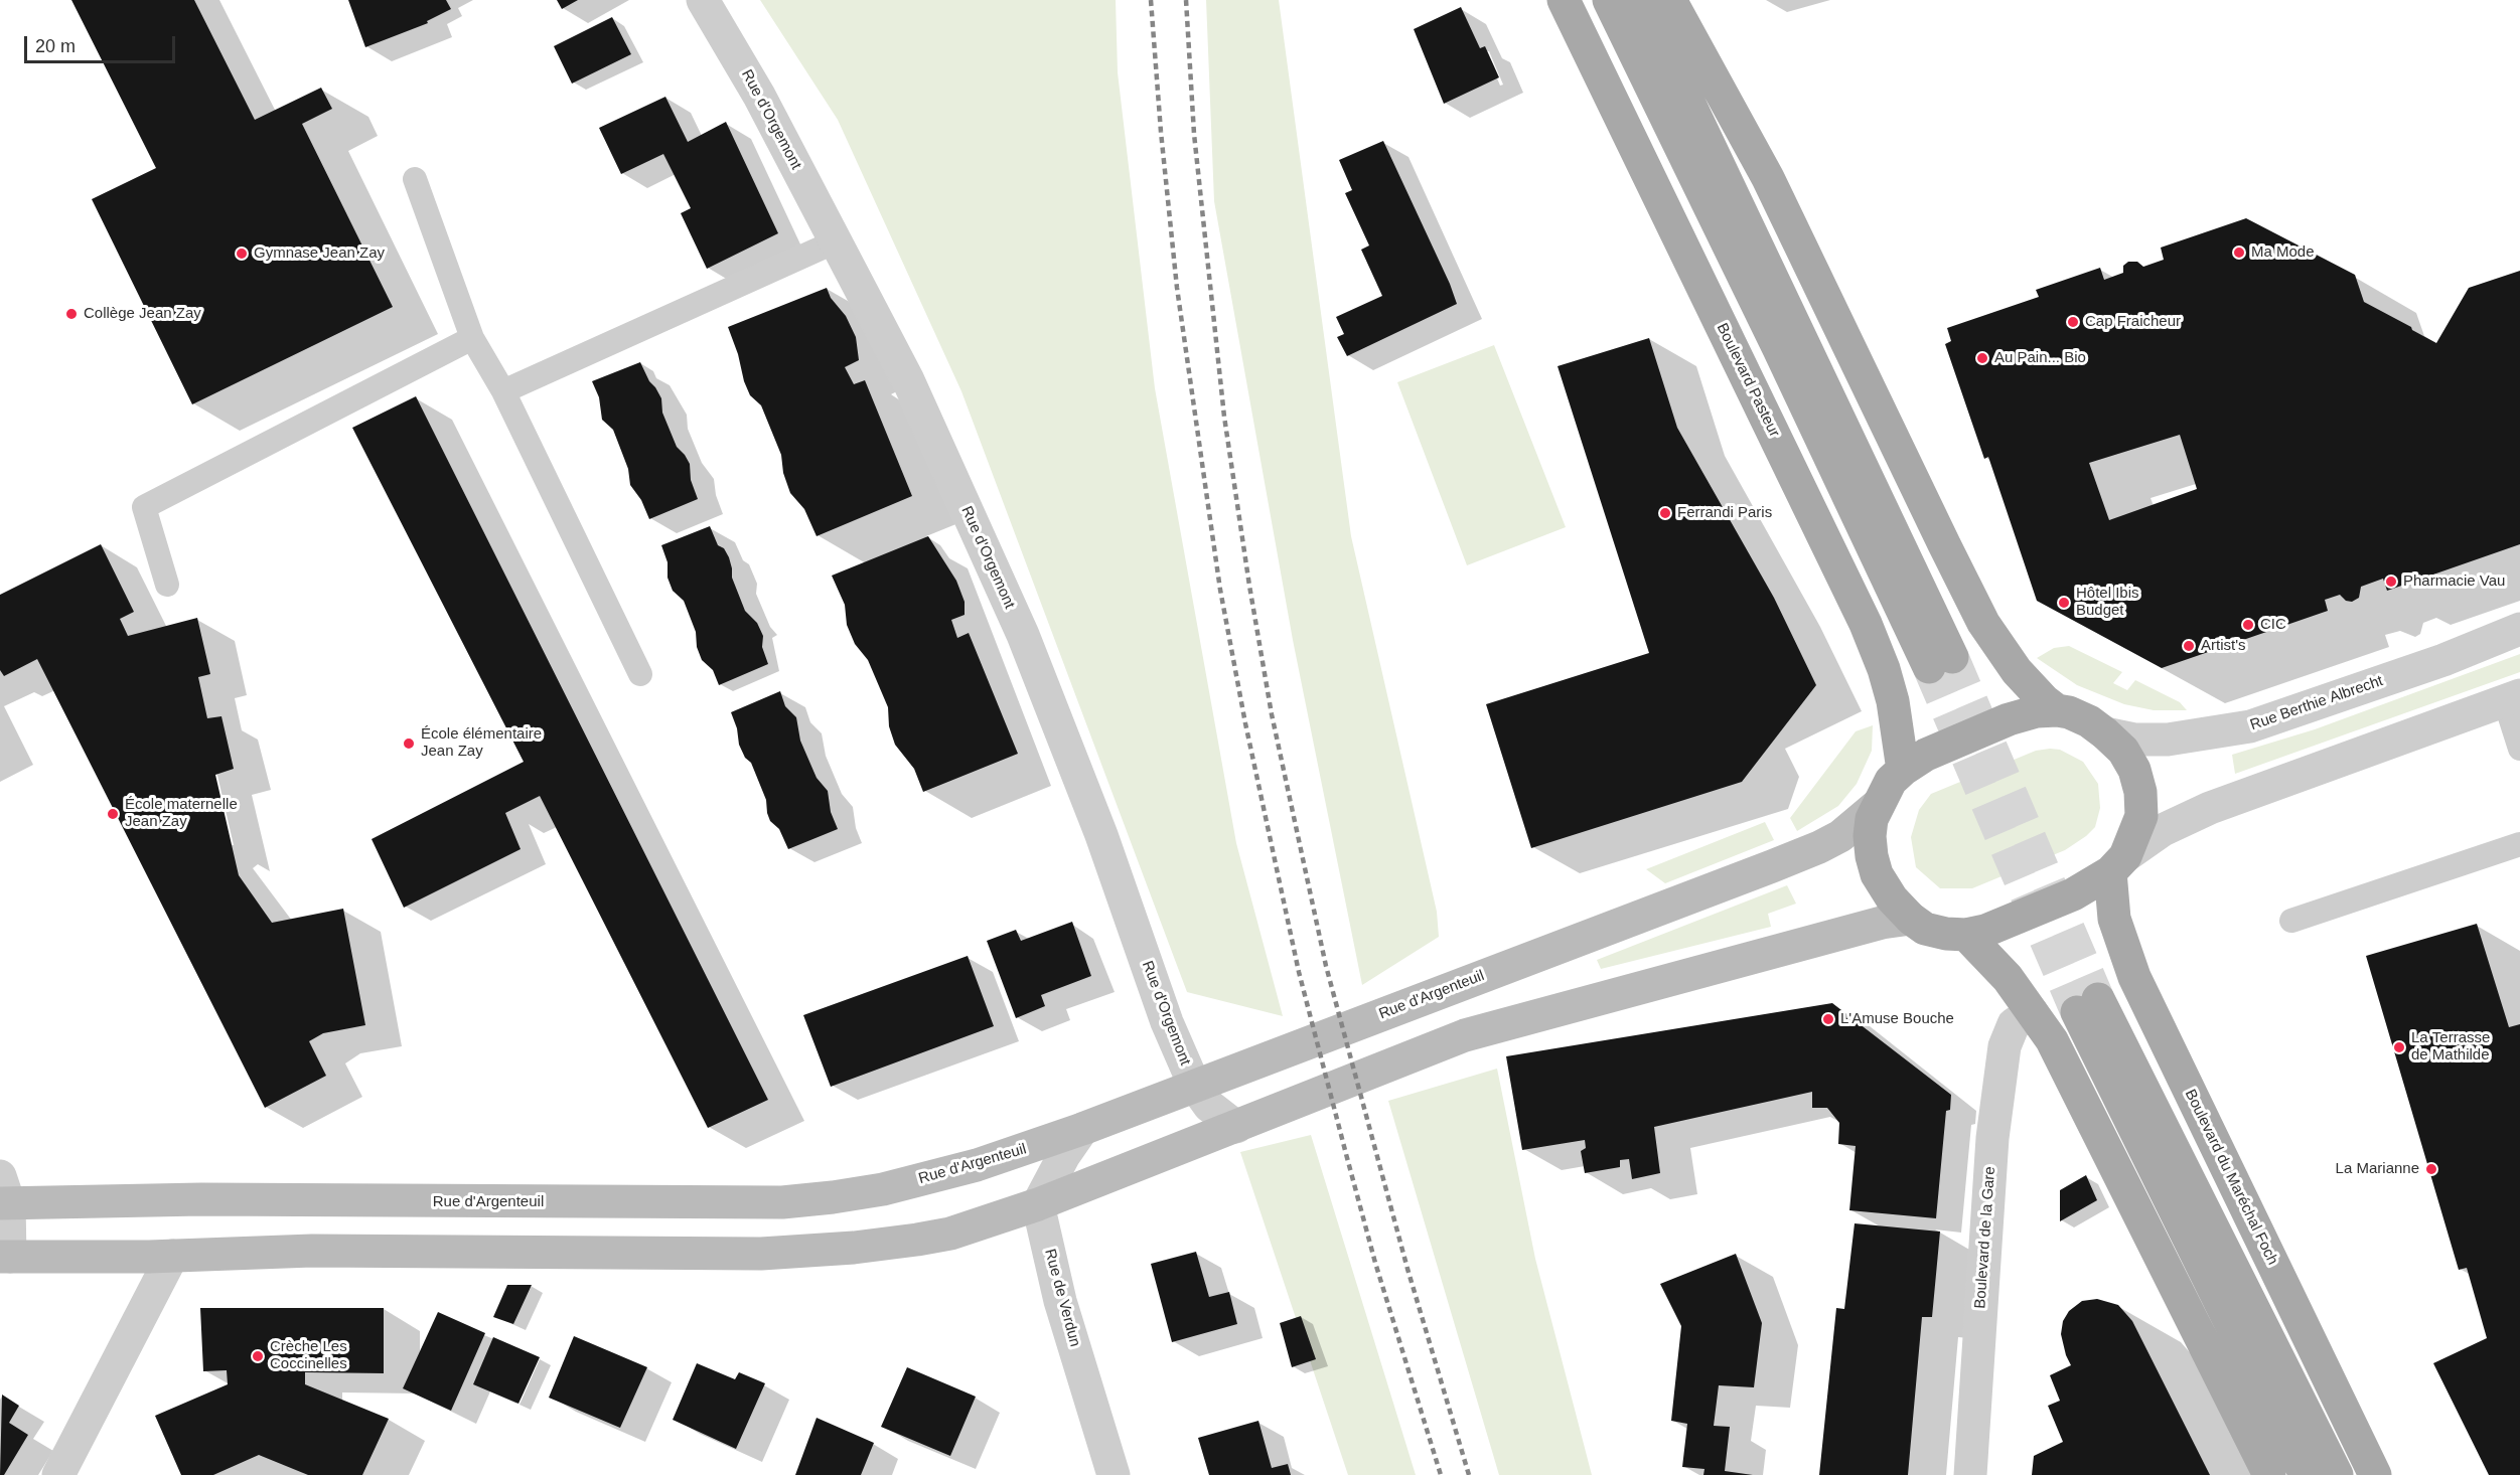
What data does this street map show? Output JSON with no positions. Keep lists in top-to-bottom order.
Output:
{
  "streets": {
    "main road": ["Boulevard Pasteur", "Rue d'Argenteuil", "Boulevard du Maréchal Foch"],
    "street": [
      "Rue d'Orgemont",
      "Rue Berthie Albrecht",
      "Boulevard de la Gare",
      "Rue de Verdun"
    ]
  },
  "crossings": [
    ["Rue d'Orgemont", "Rue d'Argenteuil"]
  ],
  "places": [
    "Ma Mode",
    "Gymnase Jean Zay",
    "Collège Jean Zay",
    "Cap Fraicheur",
    "Au Pain... Bio",
    "Ferrandi Paris",
    "Pharmacie Vau",
    "Hôtel Ibis Budget",
    "CIC",
    "Artist's",
    "École élémentaire Jean Zay",
    "École maternelle Jean Zay",
    "L'Amuse Bouche",
    "La Terrasse de Mathilde",
    "La Marianne",
    "Crèche Les Coccinelles"
  ],
  "scale_bar": "20 m"
}
